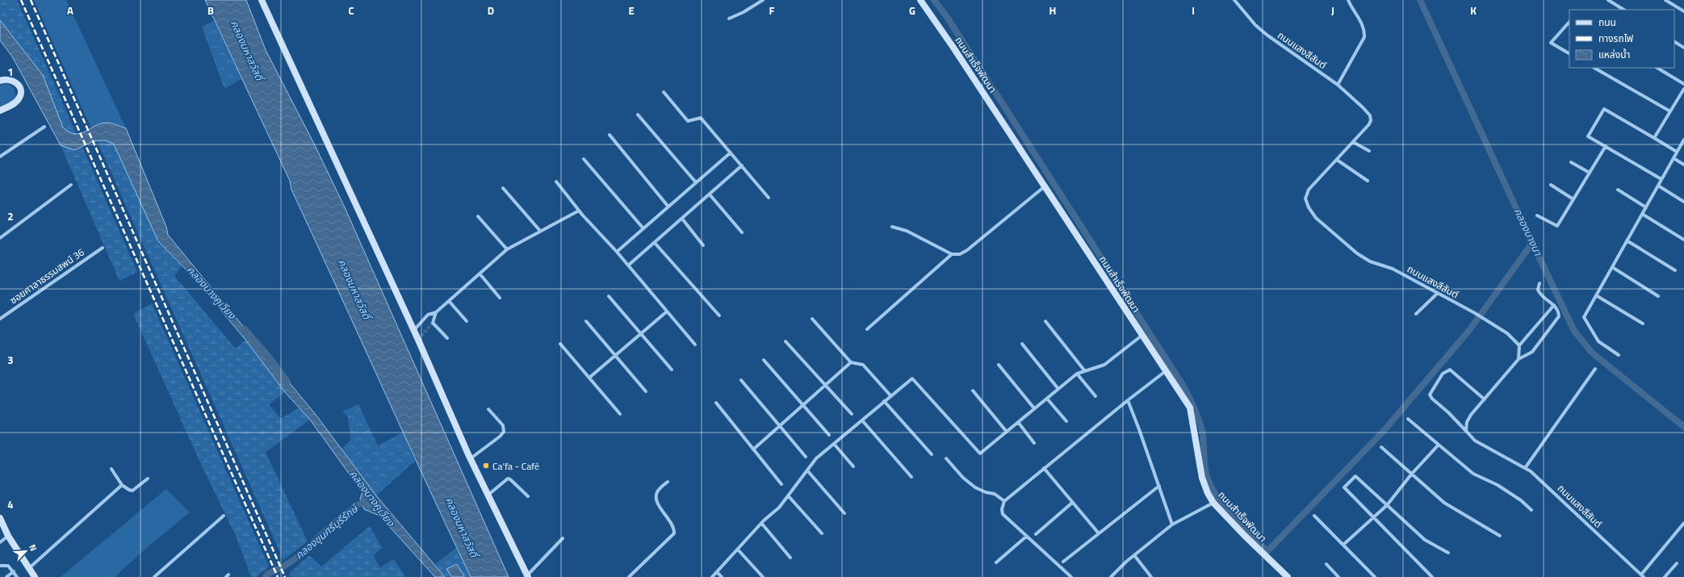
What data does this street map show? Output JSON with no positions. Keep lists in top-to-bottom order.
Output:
{
  "streets": {
    "street": ["ถนนแสงสีสันต์", "ถนนสำเร็จพัฒนา", "ซอยศาลาธรรมสพน์ 36"]
  },
  "water": [
    "คลองมหาสวัสดิ์",
    "คลองบางนา",
    "คลองบางคูเวียง",
    "คลองขุนศรีบุรีรักษ์"
  ],
  "places": ["Ca’fa - Café"],
  "legend": ["ถนน", "ทางรถไฟ", "แหล่งน้ำ"],
  "north": "top right",
  "grid": {
    "columns": [
      "A",
      "B",
      "C",
      "D",
      "E",
      "F",
      "G",
      "H",
      "I",
      "J",
      "K"
    ],
    "rows": [
      "1",
      "2",
      "3",
      "4"
    ]
  }
}
